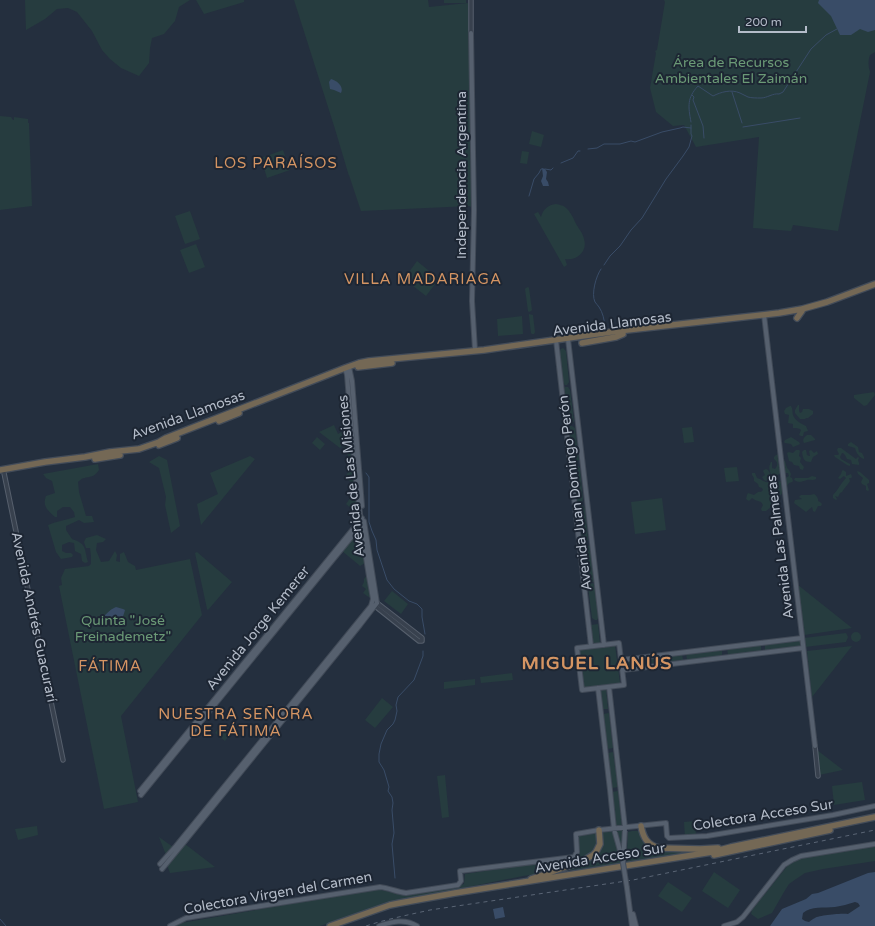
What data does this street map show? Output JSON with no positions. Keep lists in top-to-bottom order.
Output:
{
  "streets": {
    "highway": ["Avenida Llamosas", "Avenida Acceso Sur"],
    "main road": [
      "Independencia Argentina",
      "Avenida de Las Misiones",
      "Avenida Juan Domingo Perón",
      "Avenida Las Palmeras",
      "Avenida Jorge Kemerer",
      "Colectora Acceso Sur",
      "Colectora Vírgen del Carmen"
    ],
    "street": ["Avenida Andrés Guacurarí"]
  },
  "crossings": [
    ["Independencia Argentina", "Avenida Llamosas"],
    ["Avenida Llamosas", "Avenida de Las Misiones"],
    ["Avenida Llamosas", "Avenida Juan Domingo Perón"],
    ["Avenida Llamosas", "Avenida Las Palmeras"],
    ["Avenida Llamosas", "Avenida Andrés Guacurarí"],
    ["Avenida de Las Misiones", "Avenida Jorge Kemerer"]
  ],
  "districts": [
    "LOS PARAÍSOS",
    "VILLA MADARIAGA",
    "MIGUEL LANÚS",
    "FÁTIMA",
    "NUESTRA SEÑORA DE FÁTIMA"
  ],
  "parks": ["Área de Recursos Ambientales El Zaimán", "Quinta \"José Freinademetz\""],
  "scale_bar": "200 m"
}
